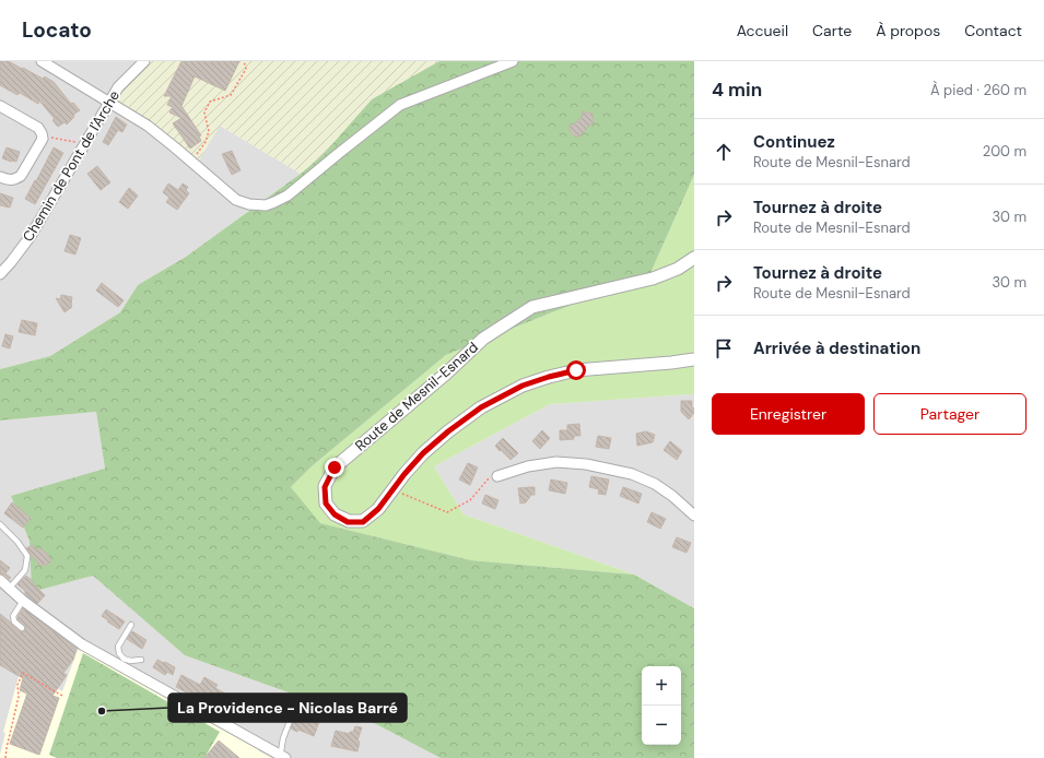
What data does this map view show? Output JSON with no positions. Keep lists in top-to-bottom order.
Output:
{
  "streets": {
    "street": ["Chemin de Pont de l'Arche", "Route de Mesnil-Esnard"]
  },
  "places": ["La Providence - Nicolas Barré"],
  "page": {
    "header": "Locato",
    "nav": [
      "Accueil",
      "Carte",
      "À propos",
      "Contact"
    ],
    "heading": ["4 min", "À pied · 260 m"],
    "list": [
      ["Continuez", "Route de Mesnil-Esnard", "200 m"],
      ["Tournez à droite", "Route de Mesnil-Esnard", "30 m"],
      ["Tournez à droite", "Route de Mesnil-Esnard", "30 m"],
      "Arrivée à destination"
    ],
    "buttons": ["Enregistrer", "Partager"],
    "map_buttons": ["+", "−"]
  }
}
